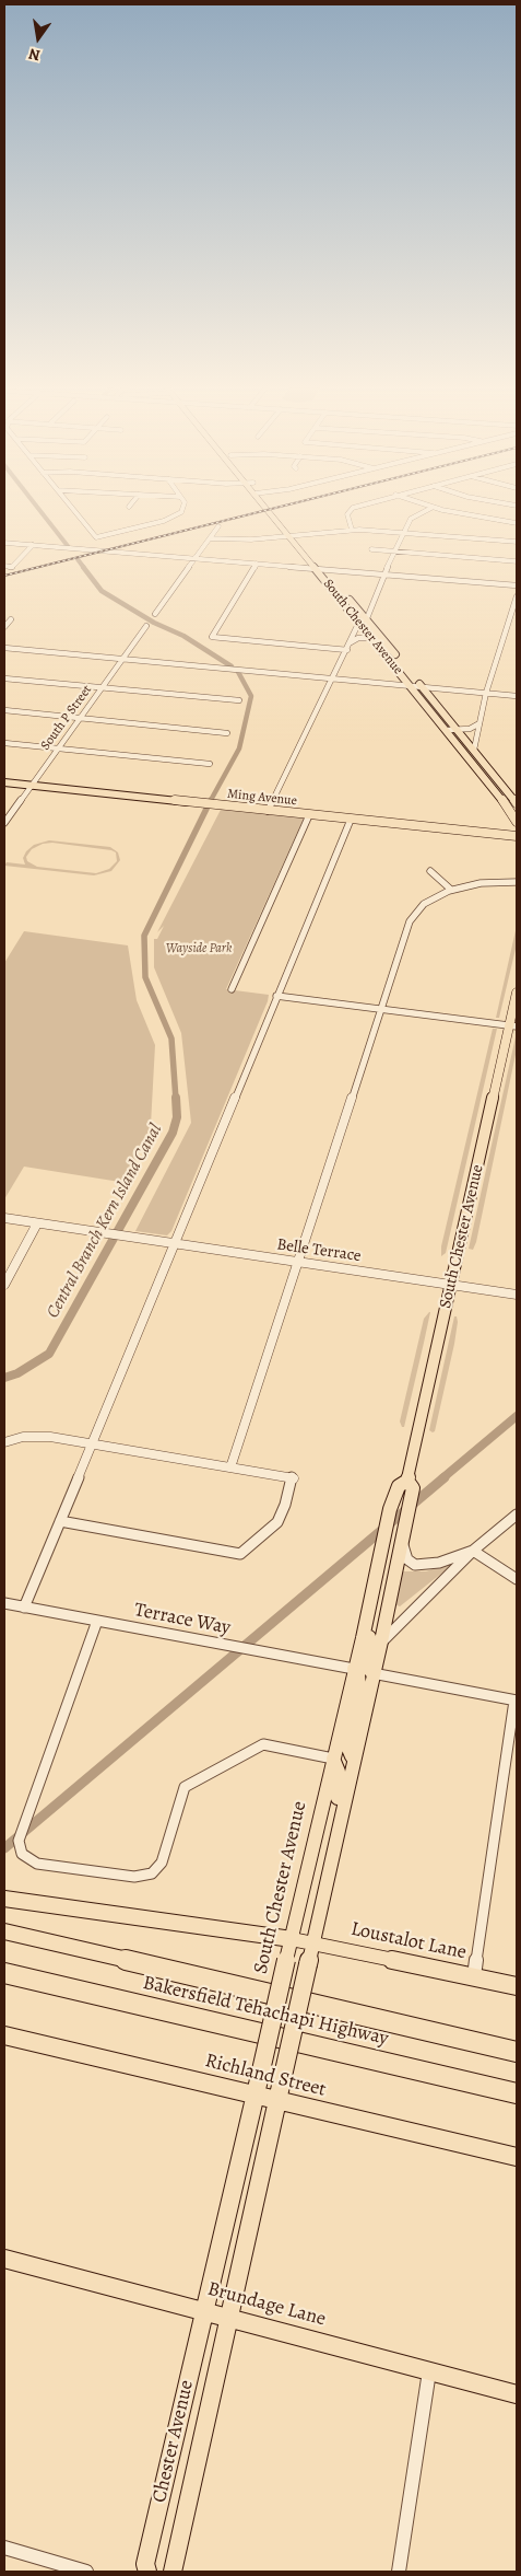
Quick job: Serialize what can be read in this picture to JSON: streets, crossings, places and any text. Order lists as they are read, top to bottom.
{
  "streets": {
    "highway": ["Bakersfield Tehachapi Highway"],
    "main road": [
      "South Chester Avenue",
      "Ming Avenue",
      "Loustalot Lane",
      "Richland Street",
      "Brundage Lane",
      "Chester Avenue"
    ],
    "street": ["South P Street", "Belle Terrace", "Terrace Way"]
  },
  "crossings": [
    ["South Chester Avenue", "Belle Terrace"],
    ["South Chester Avenue", "Terrace Way"],
    ["South Chester Avenue", "Loustalot Lane"],
    ["South Chester Avenue", "Richland Street"],
    ["South Chester Avenue", "Brundage Lane"],
    ["South Chester Avenue", "Chester Avenue"],
    ["South P Street", "Ming Avenue"],
    ["Brundage Lane", "Chester Avenue"]
  ],
  "water": ["Central Branch Kern Island Canal"],
  "parks": ["Wayside Park"],
  "north": "bottom"
}
